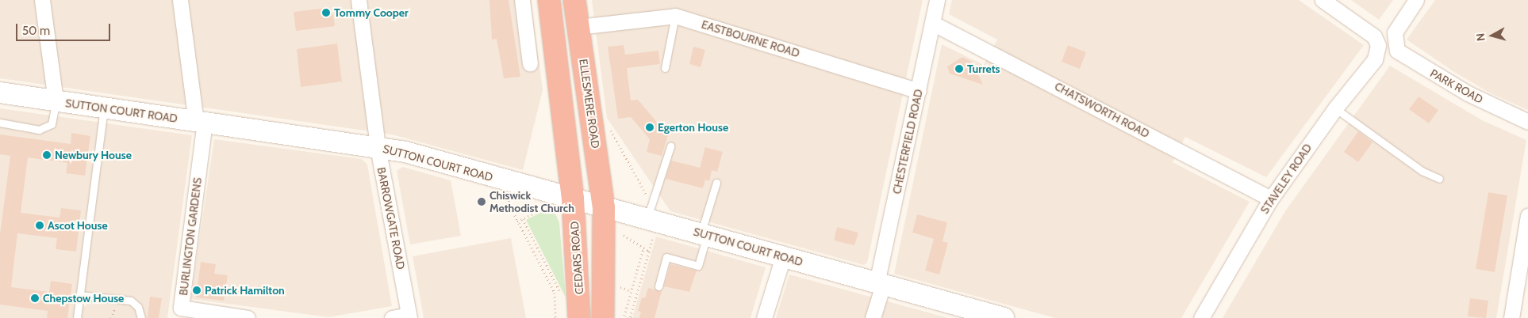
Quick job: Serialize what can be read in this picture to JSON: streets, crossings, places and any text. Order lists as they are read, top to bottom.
{
  "streets": {
    "highway": ["ELLESMERE ROAD", "CEDARS ROAD"],
    "street": [
      "EASTBOURNE ROAD",
      "PARK ROAD",
      "CHATSWORTH ROAD",
      "SUTTON COURT ROAD",
      "CHESTERFIELD ROAD",
      "STAVELEY ROAD",
      "BARROWGATE ROAD",
      "BURLINGTON GARDENS"
    ]
  },
  "crossings": [
    ["EASTBOURNE ROAD", "ELLESMERE ROAD"],
    ["EASTBOURNE ROAD", "CHESTERFIELD ROAD"],
    ["ELLESMERE ROAD", "SUTTON COURT ROAD"],
    ["CHATSWORTH ROAD", "CHESTERFIELD ROAD"],
    ["CHATSWORTH ROAD", "STAVELEY ROAD"],
    ["SUTTON COURT ROAD", "CHESTERFIELD ROAD"],
    ["SUTTON COURT ROAD", "BARROWGATE ROAD"],
    ["SUTTON COURT ROAD", "BURLINGTON GARDENS"],
    ["SUTTON COURT ROAD", "CEDARS ROAD"]
  ],
  "places": [
    "Tommy Cooper",
    "Turrets",
    "Egerton House",
    "Newbury House",
    "Chiswick Methodist Church",
    "Ascot House",
    "Patrick Hamilton",
    "Chepstow House"
  ],
  "scale_bar": "50 m",
  "north": "left"
}
